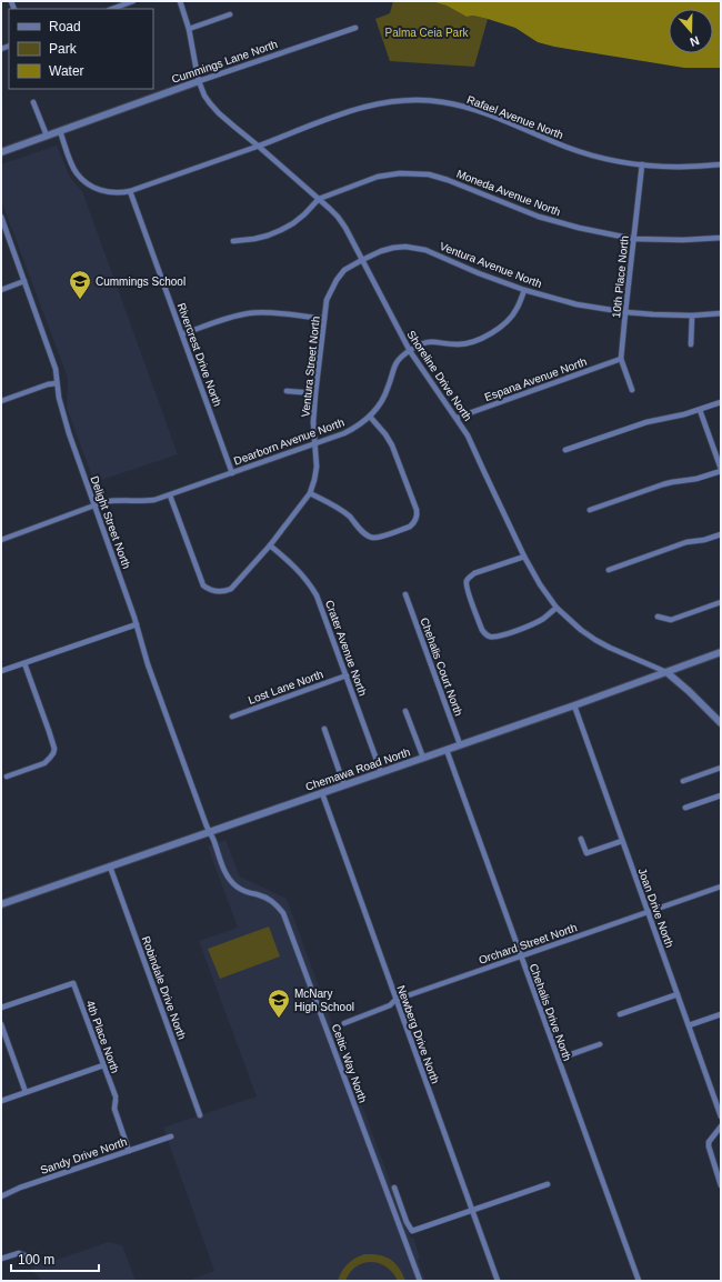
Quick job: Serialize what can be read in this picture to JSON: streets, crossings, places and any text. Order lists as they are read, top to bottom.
{
  "streets": {
    "street": [
      "Cummings Lane North",
      "Rafael Avenue North",
      "Moneda Avenue North",
      "Ventura Avenue North",
      "10th Place North",
      "Rivercrest Drive North",
      "Ventura Street North",
      "Shoreline Drive North",
      "Espana Avenue North",
      "Dearborn Avenue North",
      "Delight Street North",
      "Crater Avenue North",
      "Chehalis Court North",
      "Lost Lane North",
      "Chemawa Road North",
      "Joan Drive North",
      "Orchard Street North",
      "Robindale Drive North",
      "Chehalis Drive North",
      "Newberg Drive North",
      "4th Place North",
      "Celtic Way North",
      "Sandy Drive North"
    ]
  },
  "crossings": [
    ["Cummings Lane North", "Shoreline Drive North"],
    ["Rafael Avenue North", "10th Place North"],
    ["Rafael Avenue North", "Rivercrest Drive North"],
    ["Rafael Avenue North", "Shoreline Drive North"],
    ["Moneda Avenue North", "10th Place North"],
    ["Moneda Avenue North", "Shoreline Drive North"],
    ["Ventura Avenue North", "10th Place North"],
    ["Ventura Avenue North", "Ventura Street North"],
    ["Ventura Avenue North", "Shoreline Drive North"],
    ["Ventura Avenue North", "Dearborn Avenue North"],
    ["10th Place North", "Espana Avenue North"],
    ["Rivercrest Drive North", "Dearborn Avenue North"],
    ["Ventura Street North", "Shoreline Drive North"],
    ["Ventura Street North", "Dearborn Avenue North"],
    ["Ventura Street North", "Crater Avenue North"],
    ["Shoreline Drive North", "Espana Avenue North"],
    ["Shoreline Drive North", "Dearborn Avenue North"],
    ["Shoreline Drive North", "Chemawa Road North"],
    ["Dearborn Avenue North", "Delight Street North"],
    ["Delight Street North", "Chemawa Road North"],
    ["Delight Street North", "Celtic Way North"],
    ["Crater Avenue North", "Lost Lane North"],
    ["Crater Avenue North", "Chemawa Road North"],
    ["Chehalis Court North", "Chemawa Road North"],
    ["Chemawa Road North", "Joan Drive North"],
    ["Chemawa Road North", "Robindale Drive North"],
    ["Chemawa Road North", "Chehalis Drive North"],
    ["Chemawa Road North", "Newberg Drive North"],
    ["Chemawa Road North", "Celtic Way North"],
    ["Joan Drive North", "Orchard Street North"],
    ["Orchard Street North", "Chehalis Drive North"],
    ["Orchard Street North", "Newberg Drive North"],
    ["4th Place North", "Sandy Drive North"]
  ],
  "parks": ["Palma Ceia Park"],
  "places": {
    "school or university": ["Cummings School", "McNary High School"]
  },
  "legend": ["Road", "Park", "Water"],
  "scale_bar": "100 m",
  "north": "bottom"
}
